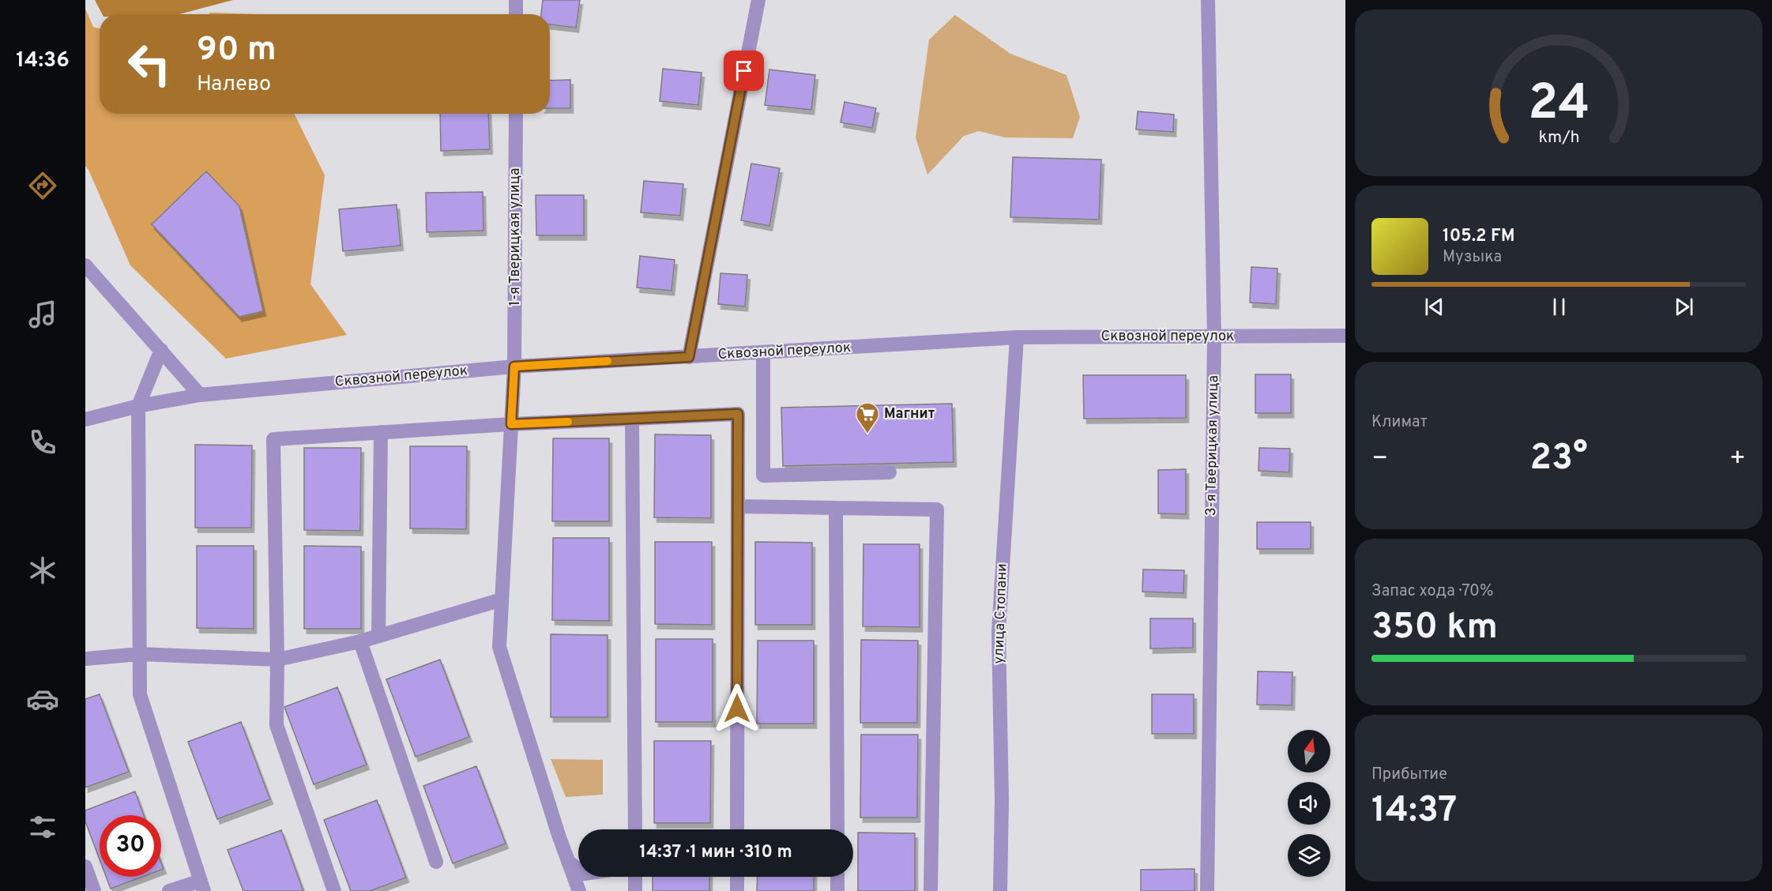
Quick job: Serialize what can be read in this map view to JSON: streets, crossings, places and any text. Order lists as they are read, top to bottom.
{
  "streets": {
    "street": [
      "1-я Тверицкая улица",
      "Сквозной переулок",
      "3-я Тверицкая улица",
      "улица Стопани"
    ]
  },
  "crossings": [
    ["1-я Тверицкая улица", "Сквозной переулок"],
    ["Сквозной переулок", "3-я Тверицкая улица"],
    ["Сквозной переулок", "улица Стопани"]
  ],
  "places": {
    "supermarket": ["Магнит"]
  },
  "north": "top",
  "page": {
    "tabs": "14:36",
    "turn": ["90 m", "Налево"],
    "song": ["105.2 FM", "Музыка"],
    "tile": [
      "Климат",
      ["Запас хода · 70%", "350 km"],
      ["Прибытие", "14:37"]
    ],
    "heat": ["−", "23°", "+"],
    "limit": "30",
    "trip": "14:37 · 1 мин · 310 m",
    "gauge": ["24", "km/h"]
  }
}
